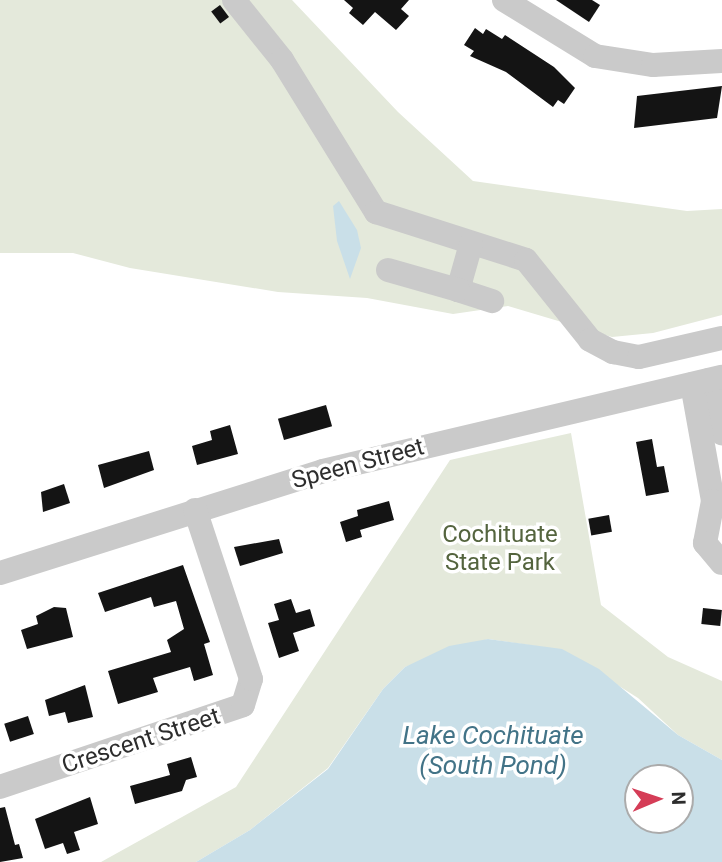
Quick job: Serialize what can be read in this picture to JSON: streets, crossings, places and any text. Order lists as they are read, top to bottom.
{
  "streets": {
    "street": ["Speen Street", "Crescent Street"]
  },
  "crossings": [
    ["Speen Street", "Crescent Street"]
  ],
  "water": ["Lake Cochituate (South Pond)"],
  "parks": ["Cochituate State Park"],
  "north": "right"
}
